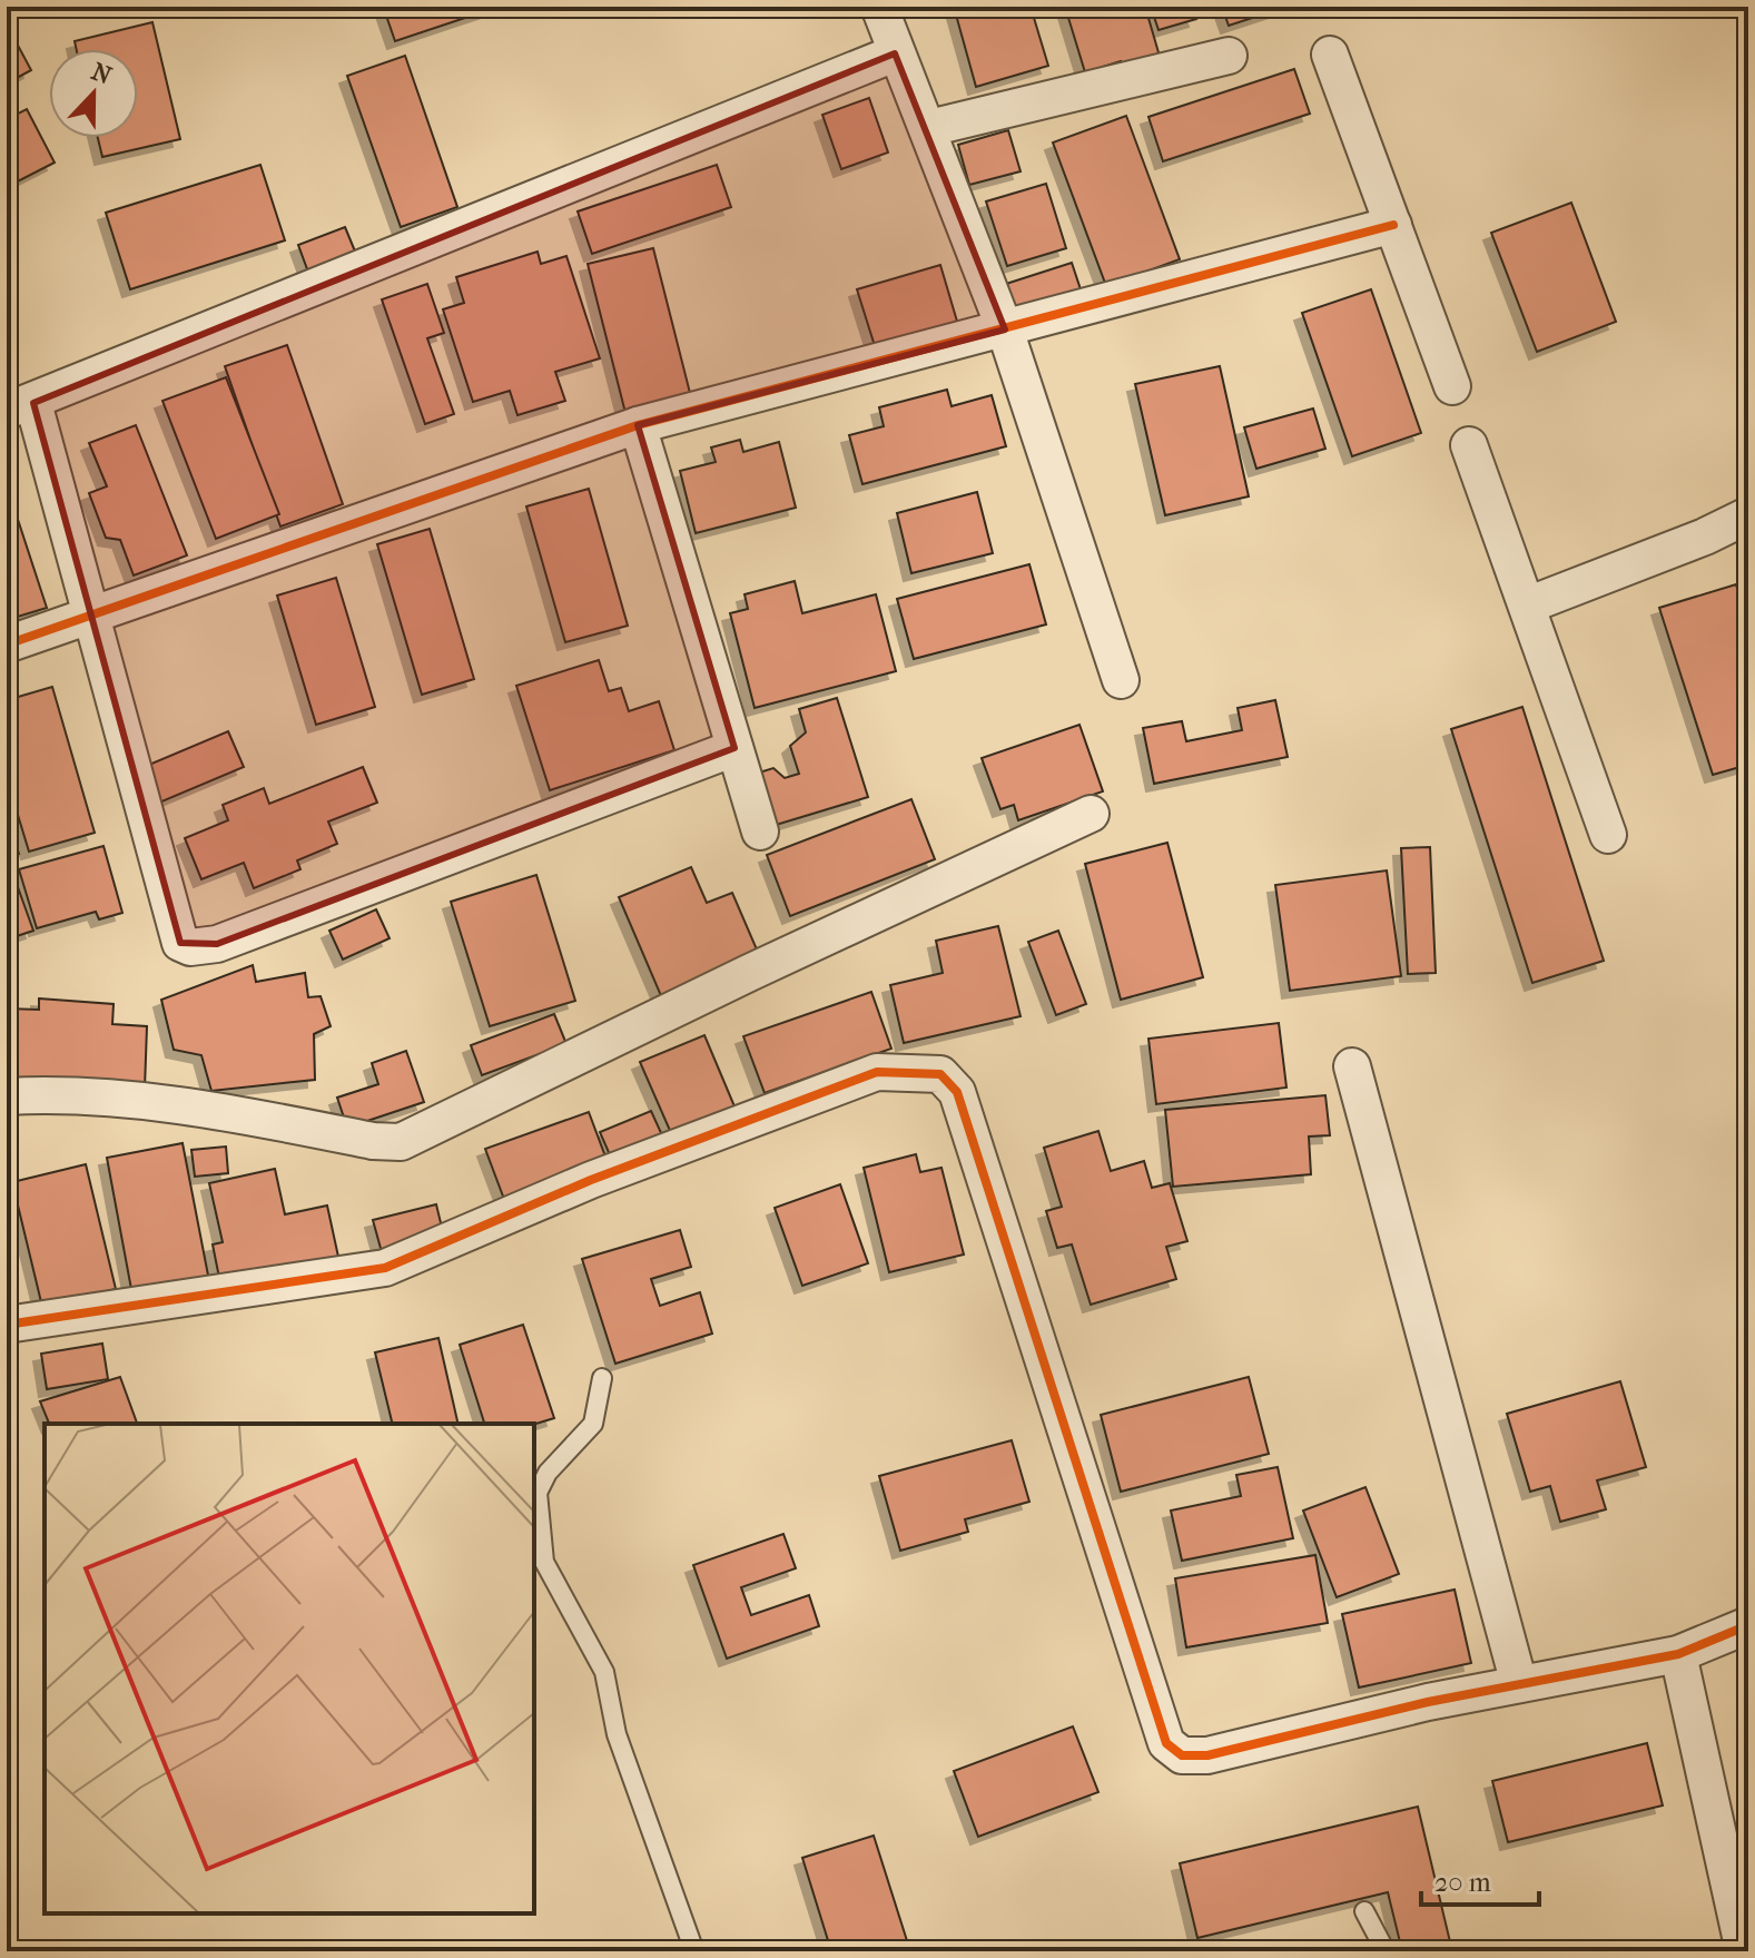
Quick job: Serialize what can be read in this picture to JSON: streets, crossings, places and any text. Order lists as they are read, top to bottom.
{
  "scale_bar": "20 m",
  "north": "top"
}
